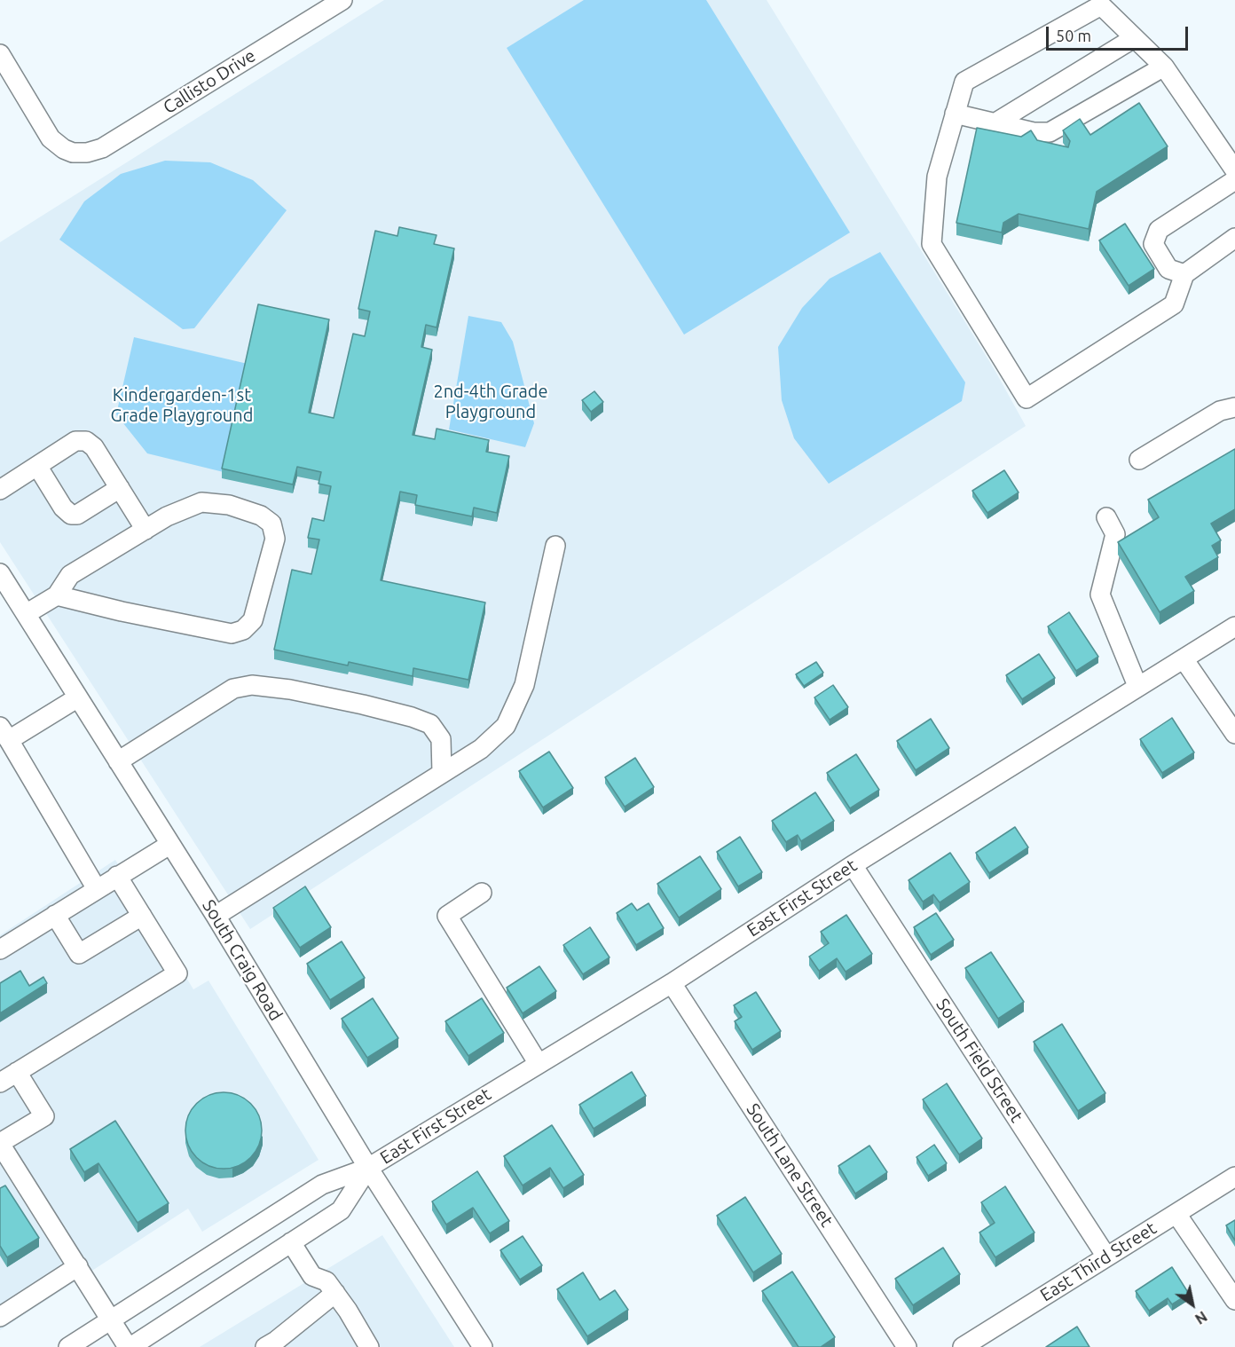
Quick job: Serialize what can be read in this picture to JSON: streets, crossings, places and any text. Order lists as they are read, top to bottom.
{
  "streets": {
    "street": [
      "Callisto Drive",
      "East First Street",
      "South Craig Road",
      "South Field Street",
      "South Lane Street",
      "East Third Street"
    ]
  },
  "crossings": [
    ["East First Street", "South Craig Road"],
    ["East First Street", "South Field Street"],
    ["East First Street", "South Lane Street"],
    ["South Field Street", "East Third Street"]
  ],
  "parks": ["2nd-4th Grade Playground", "Kindergarden-1st Grade Playground"],
  "scale_bar": "50 m",
  "north": "bottom right"
}
